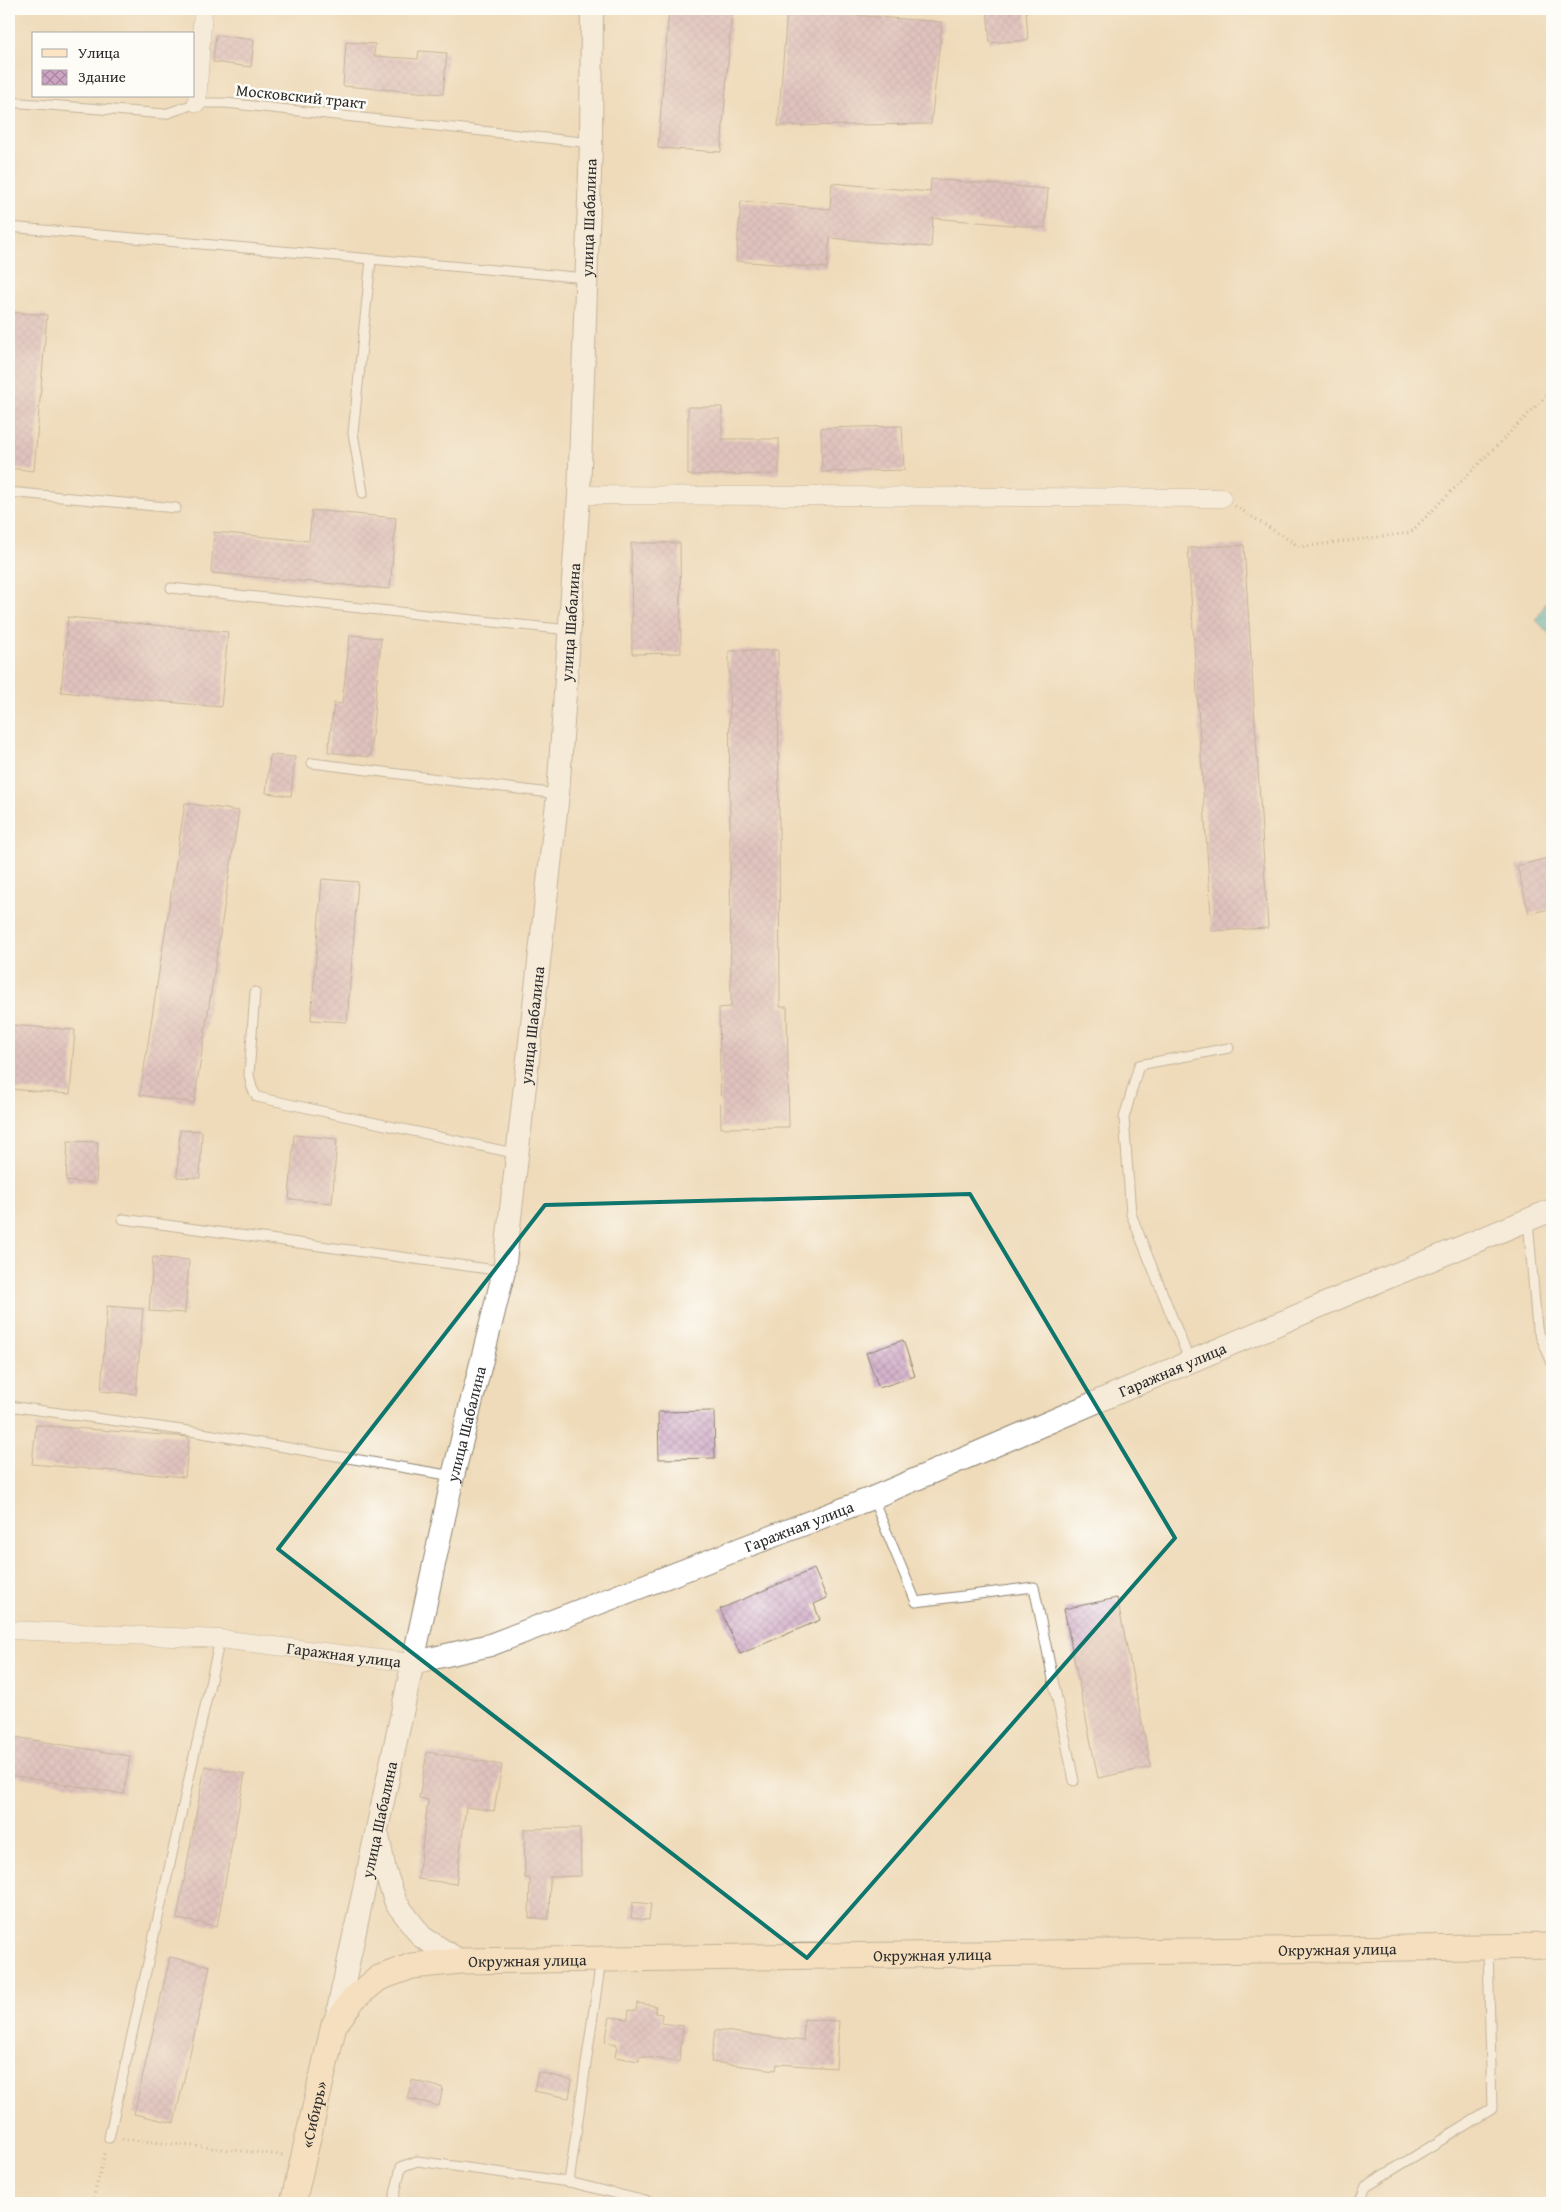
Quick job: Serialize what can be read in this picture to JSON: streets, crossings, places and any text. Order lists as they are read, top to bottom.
{
  "streets": {
    "main road": ["Окружная улица", "«Сибирь»"],
    "street": ["улица Шабалина", "Гаражная улица"],
    "lane": ["Московский тракт"]
  },
  "crossings": [
    ["Московский тракт", "улица Шабалина"],
    ["улица Шабалина", "Гаражная улица"],
    ["улица Шабалина", "Окружная улица"],
    ["улица Шабалина", "«Сибирь»"],
    ["Окружная улица", "«Сибирь»"]
  ],
  "legend": ["Улица", "Здание"]
}
